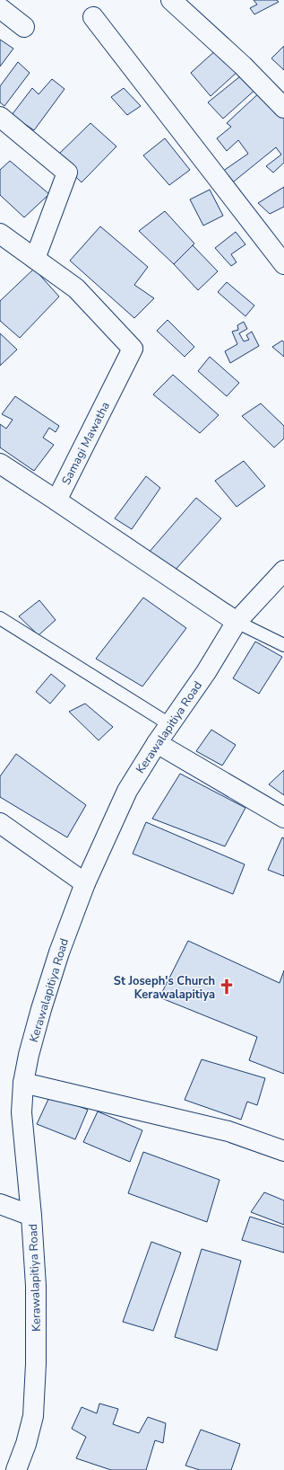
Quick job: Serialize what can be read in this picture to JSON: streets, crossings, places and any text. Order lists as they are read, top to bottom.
{
  "streets": {
    "street": ["Samagi Mawatha", "Kerawalapitiya Road"]
  },
  "places": {
    "church": ["St Joseph's Church Kerawalapitiya"]
  }
}
